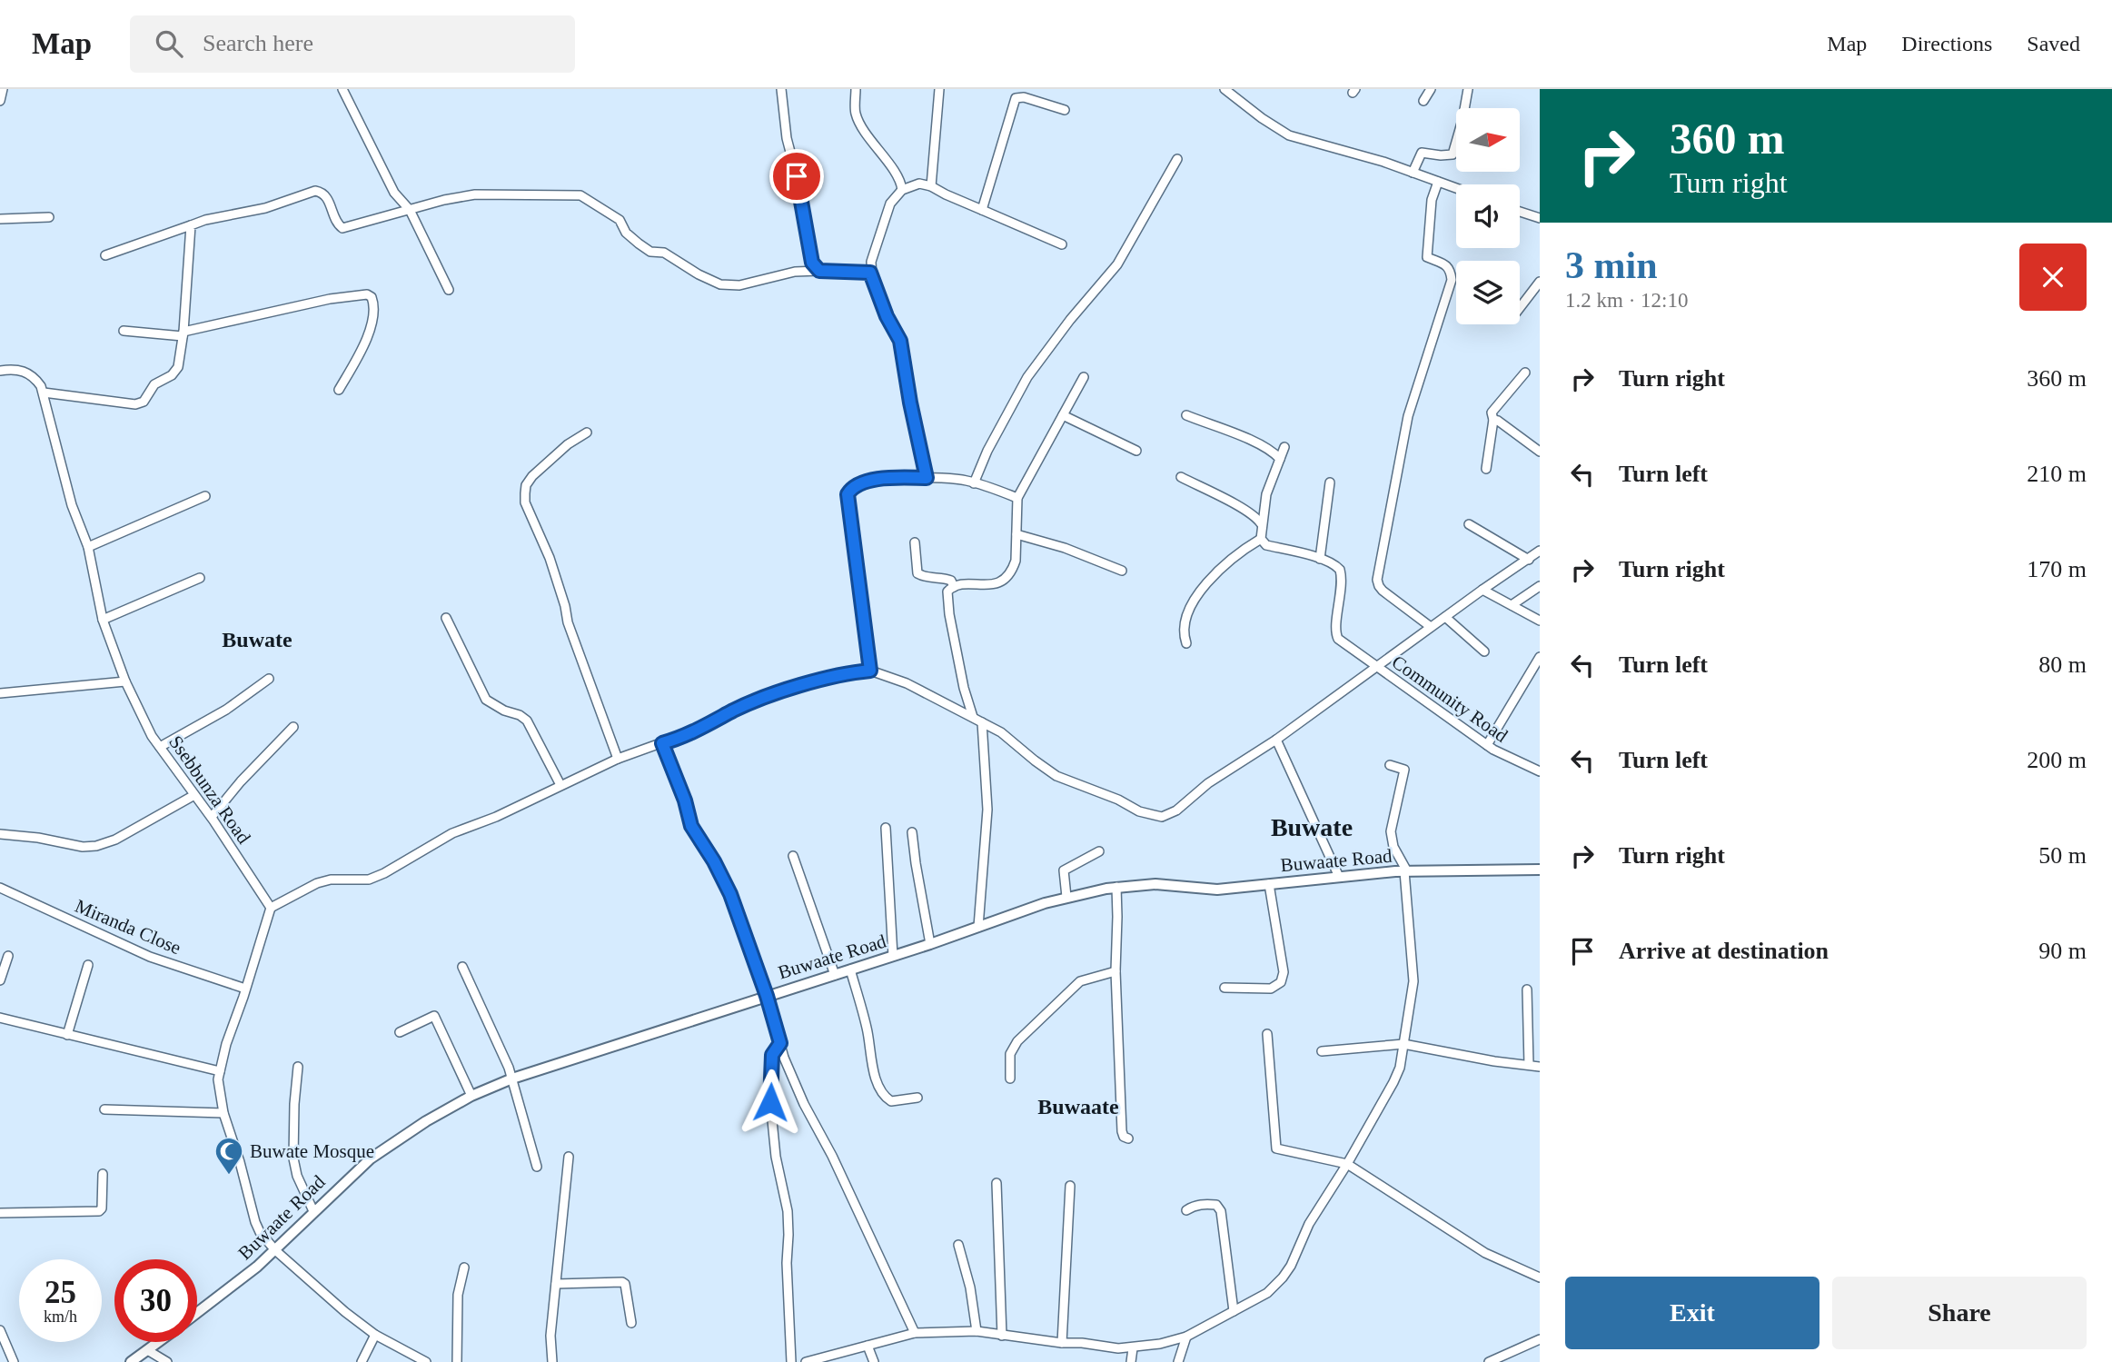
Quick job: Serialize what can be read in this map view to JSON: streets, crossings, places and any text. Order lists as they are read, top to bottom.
{
  "streets": {
    "street": [
      "Community Road",
      "Ssebbunza Road",
      "Buwaate Road",
      "Miranda Close"
    ]
  },
  "districts": ["Buwate", "Buwate", "Buwaate"],
  "places": {
    "mosque": ["Buwate Mosque"]
  },
  "north": "right",
  "page": {
    "header": "Map",
    "search": "Search here",
    "nav": ["Map", "Directions", "Saved"],
    "turn": ["360 m", "Turn right"],
    "heading": ["3 min", "1.2 km · 12:10"],
    "list": [
      {
        "name": "Turn right",
        "value": "360 m"
      },
      {
        "name": "Turn left",
        "value": "210 m"
      },
      {
        "name": "Turn right",
        "value": "170 m"
      },
      {
        "name": "Turn left",
        "value": "80 m"
      },
      {
        "name": "Turn left",
        "value": "200 m"
      },
      {
        "name": "Turn right",
        "value": "50 m"
      },
      {
        "name": "Arrive at destination",
        "value": "90 m"
      }
    ],
    "speed": "25 km/h",
    "limit": "30",
    "buttons": ["Exit", "Share"]
  }
}
